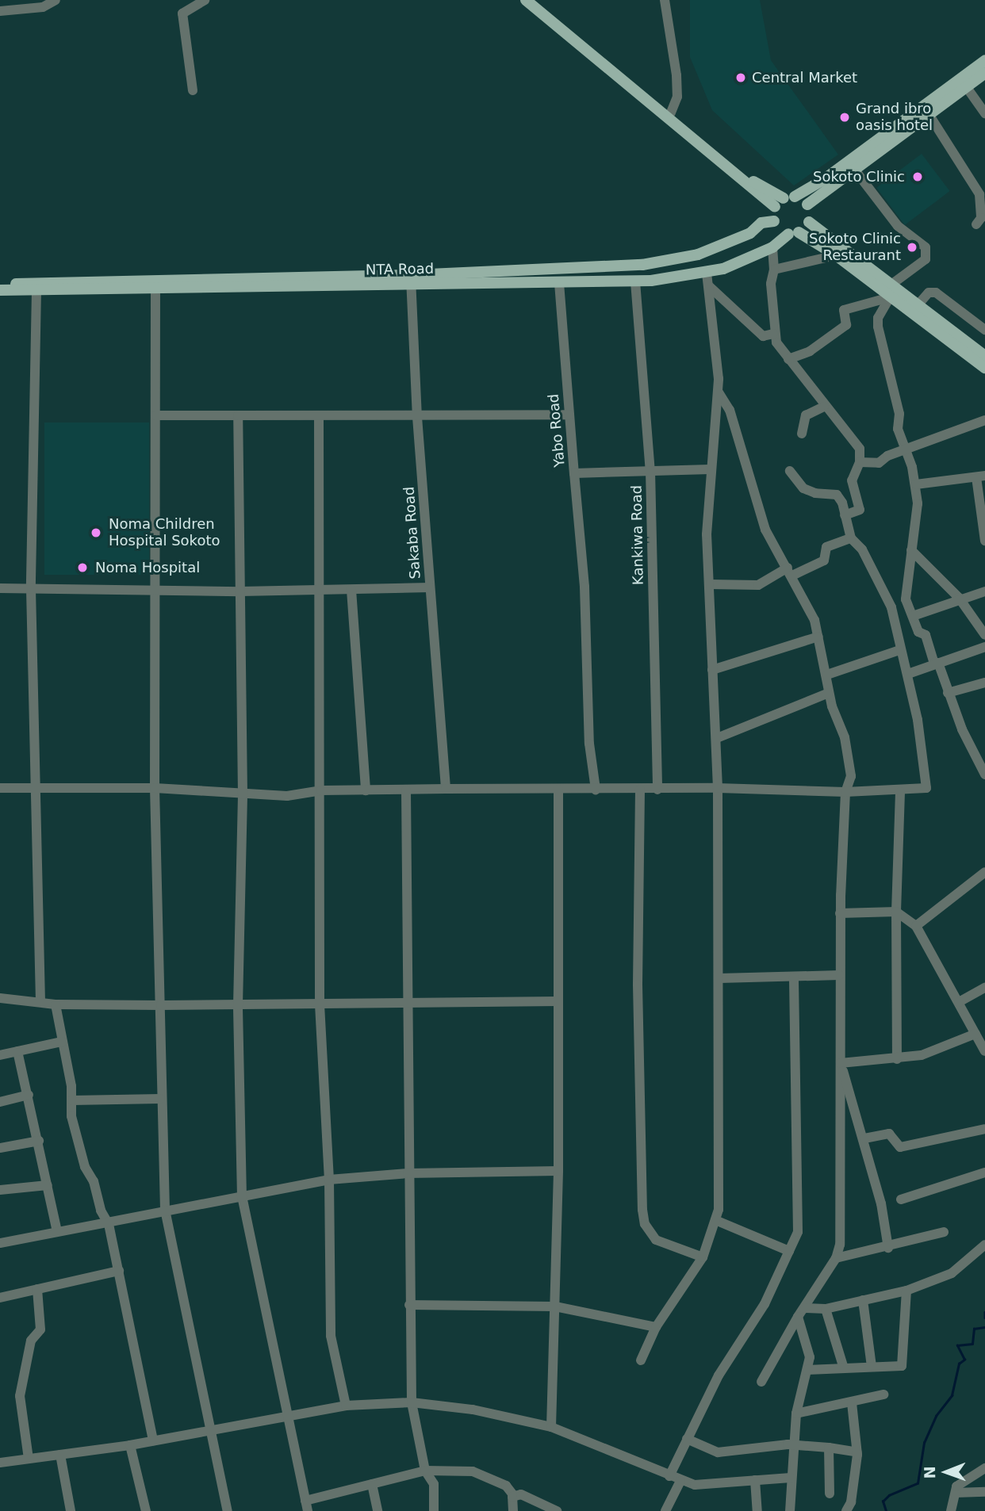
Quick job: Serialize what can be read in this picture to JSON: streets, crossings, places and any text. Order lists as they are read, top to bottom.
{
  "streets": {
    "main road": ["NTA Road"],
    "street": ["Yabo Road", "Sakaba Road", "Kankiwa Road"]
  },
  "crossings": [
    ["NTA Road", "Yabo Road"],
    ["NTA Road", "Sakaba Road"],
    ["NTA Road", "Kankiwa Road"],
    ["Yabo Road", "Kankiwa Road"]
  ],
  "places": [
    "Central Market",
    "Grand ibro oasis hotel",
    "Sokoto Clinic",
    "Sokoto Clinic Restaurant",
    "Noma Children Hospital Sokoto",
    "Noma Hospital"
  ],
  "north": "left"
}
